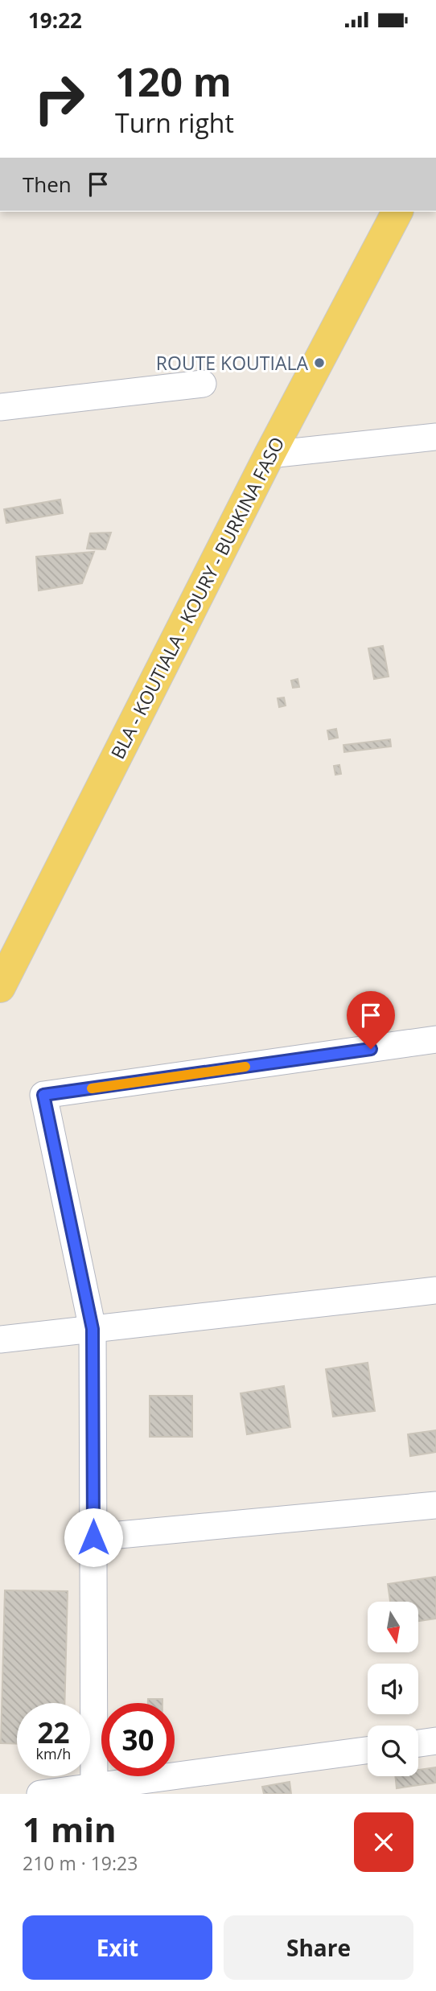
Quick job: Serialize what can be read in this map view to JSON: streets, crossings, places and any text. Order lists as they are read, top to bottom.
{
  "streets": {
    "main road": ["BLA - KOUTIALA - KOURY - BURKINA FASO"]
  },
  "places": ["ROUTE KOUTIALA"],
  "north": "bottom",
  "page": {
    "status": "19:22",
    "turn": ["120 m", "Turn right"],
    "then": "Then",
    "speed": "22 km/h",
    "limit": "30",
    "heading": ["1 min", "210 m · 19:23"],
    "buttons": ["Exit", "Share"]
  }
}
